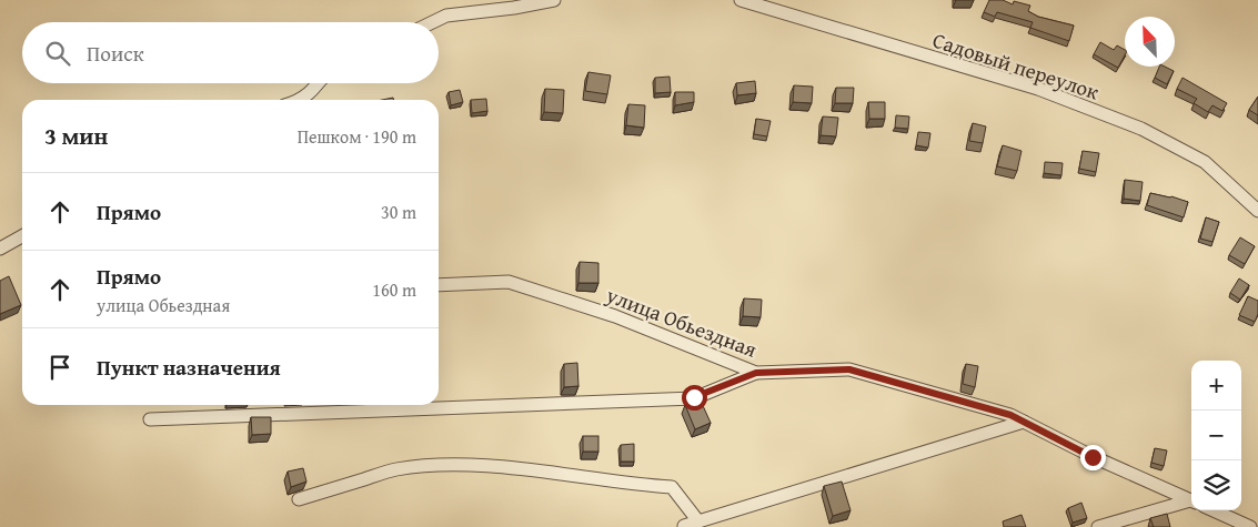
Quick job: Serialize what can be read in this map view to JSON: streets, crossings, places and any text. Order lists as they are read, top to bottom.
{
  "streets": {
    "street": ["Садовый переулок", "улица Обьездная"]
  },
  "north": "top left",
  "page": {
    "search": "Поиск",
    "heading": ["3 мин", "Пешком · 190 m"],
    "list": [
      ["Прямо", "30 m"],
      ["Прямо", "улица Обьездная", "160 m"],
      "Пункт назначения"
    ],
    "map_buttons": ["+", "−"]
  }
}
